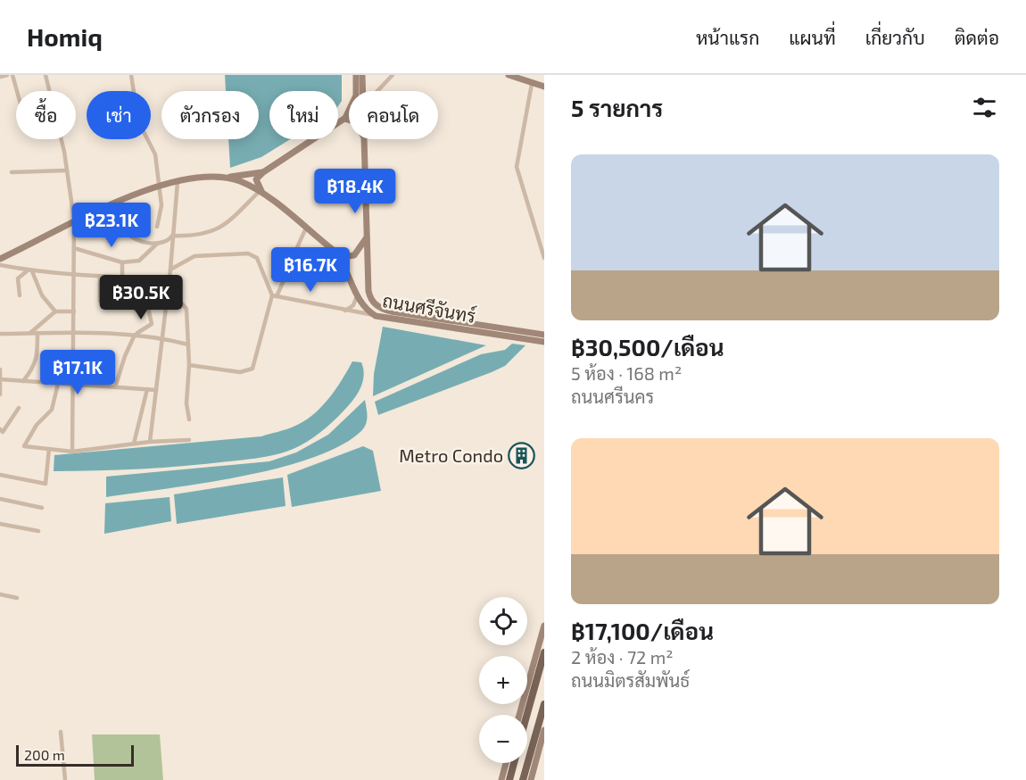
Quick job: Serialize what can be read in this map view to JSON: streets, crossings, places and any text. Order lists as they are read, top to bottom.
{
  "streets": {
    "main road": ["ถนนศรีจันทร์"]
  },
  "places": {
    "building": ["Metro Condo"]
  },
  "scale_bar": "200 m",
  "page": {
    "header": "Homiq",
    "nav": [
      "หน้าแรก",
      "แผนที่",
      "เกี่ยวกับ",
      "ติดต่อ"
    ],
    "heading": "5 รายการ",
    "chip": [
      "ซื้อ",
      "เช่า",
      "ตัวกรอง",
      "ใหม่",
      "คอนโด"
    ],
    "list": [
      {
        "name": "฿30,500/เดือน",
        "note": "5 ห้อง · 168 m² · ถนนศรีนคร"
      },
      {
        "name": "฿17,100/เดือน",
        "note": "2 ห้อง · 72 m² · ถนนมิตรสัมพันธ์"
      }
    ],
    "price": [
      "฿18.4K",
      "฿23.1K",
      "฿16.7K",
      "฿30.5K",
      "฿17.1K"
    ],
    "map_buttons": ["+", "−"],
    "scale": "200 m"
  }
}
